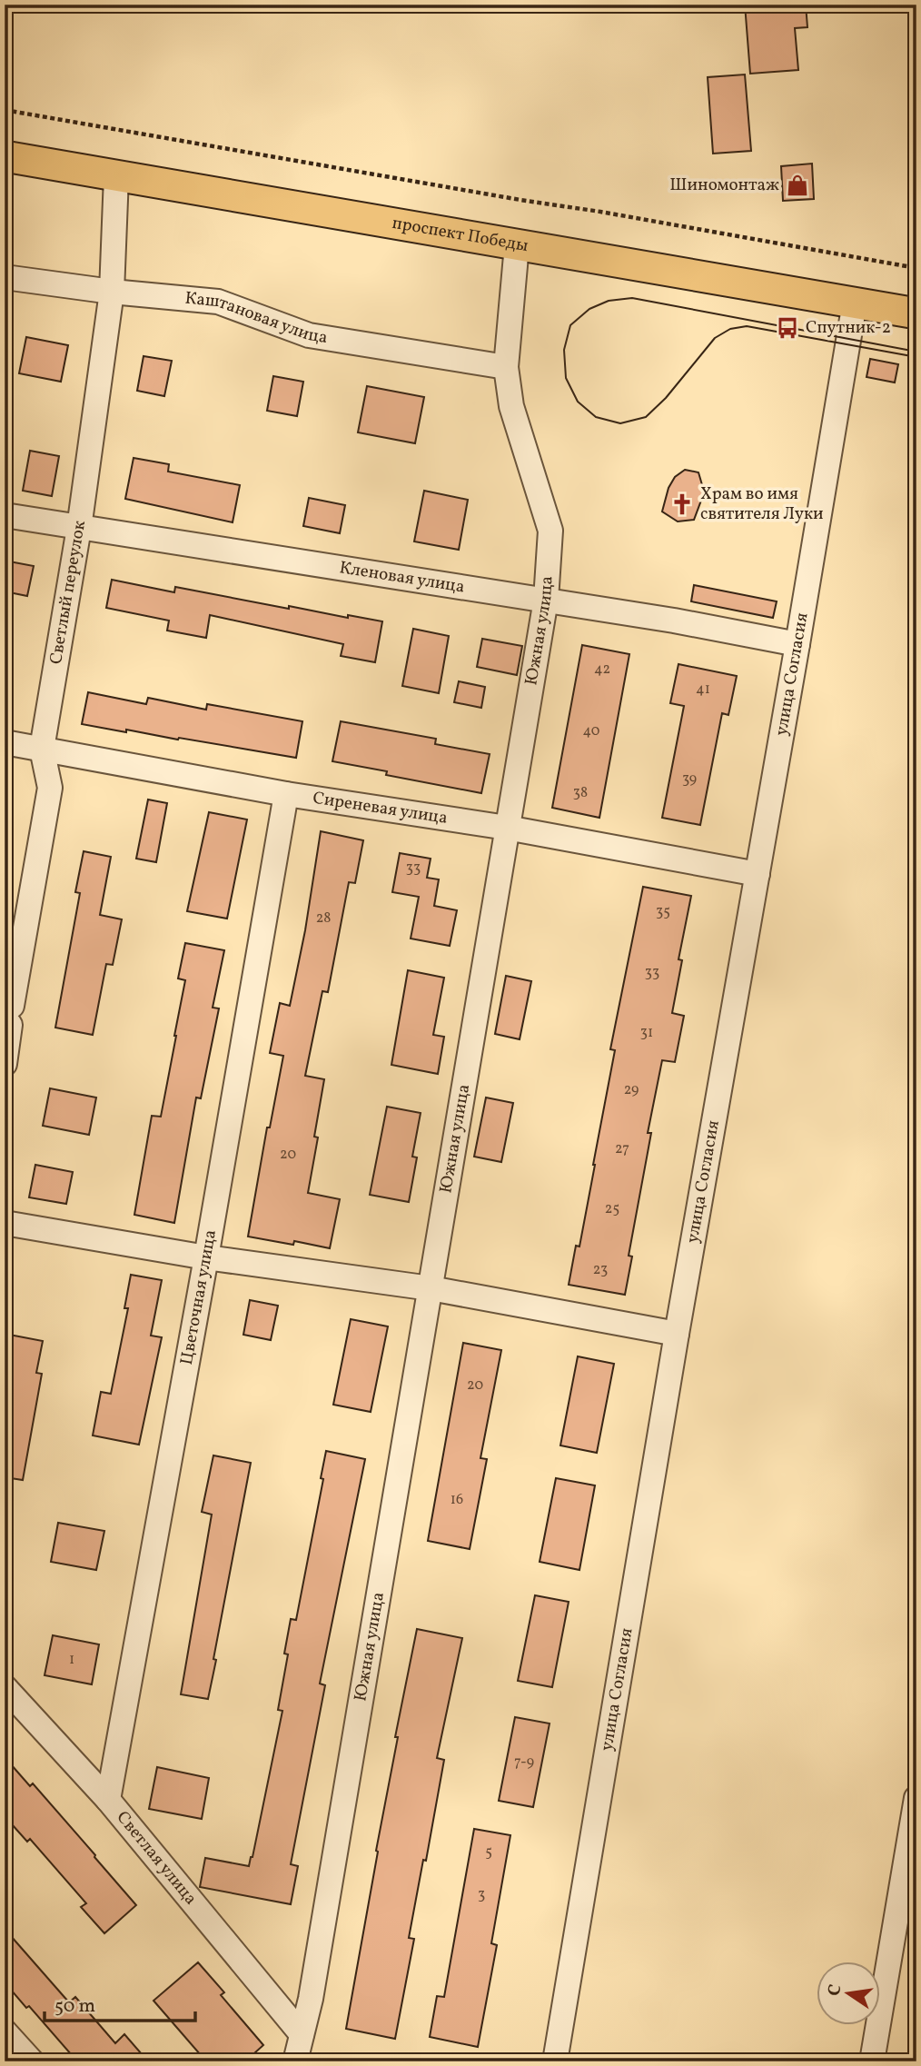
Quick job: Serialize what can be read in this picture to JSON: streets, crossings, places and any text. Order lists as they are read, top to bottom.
{
  "streets": {
    "main road": ["проспект Победы"],
    "street": [
      "Каштановая улица",
      "Кленовая улица",
      "Светлый переулок",
      "Южная улица",
      "улица Согласия",
      "Сиреневая улица",
      "Цветочная улица",
      "Светлая улица"
    ]
  },
  "crossings": [
    ["проспект Победы", "Светлый переулок"],
    ["проспект Победы", "Южная улица"],
    ["проспект Победы", "улица Согласия"],
    ["Каштановая улица", "Светлый переулок"],
    ["Каштановая улица", "Южная улица"],
    ["Кленовая улица", "Светлый переулок"],
    ["Кленовая улица", "Южная улица"],
    ["Кленовая улица", "улица Согласия"],
    ["Светлый переулок", "Сиреневая улица"],
    ["Южная улица", "Сиреневая улица"],
    ["Южная улица", "Светлая улица"],
    ["улица Согласия", "Сиреневая улица"],
    ["Сиреневая улица", "Цветочная улица"],
    ["Цветочная улица", "Светлая улица"]
  ],
  "places": {
    "shop": ["Шиномонтаж"],
    "bus stop": ["Спутник-2"],
    "church": ["Храм во имя святителя Луки"]
  },
  "house_numbers": [
    "42",
    "41",
    "40",
    "39",
    "38",
    "33",
    "35",
    "28",
    "33",
    "31",
    "29",
    "27",
    "20",
    "25",
    "23",
    "20",
    "16",
    "1",
    "7-9",
    "5",
    "3"
  ],
  "scale_bar": "50 m",
  "north": "left"
}
